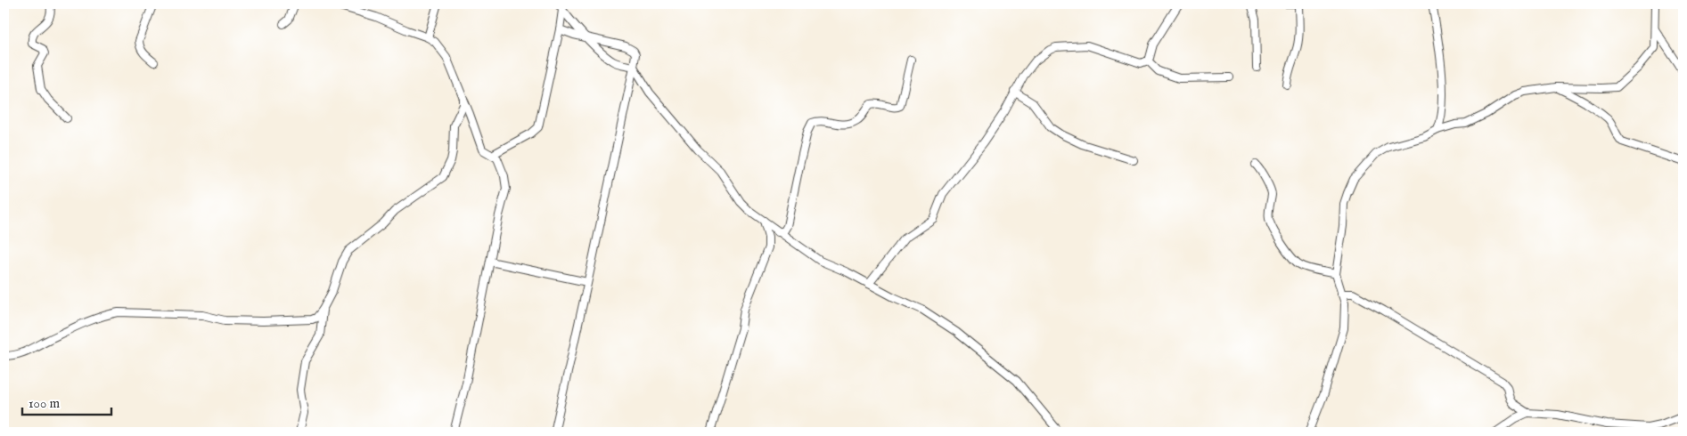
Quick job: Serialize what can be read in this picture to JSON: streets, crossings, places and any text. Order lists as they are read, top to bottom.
{
  "scale_bar": "100 m"
}
